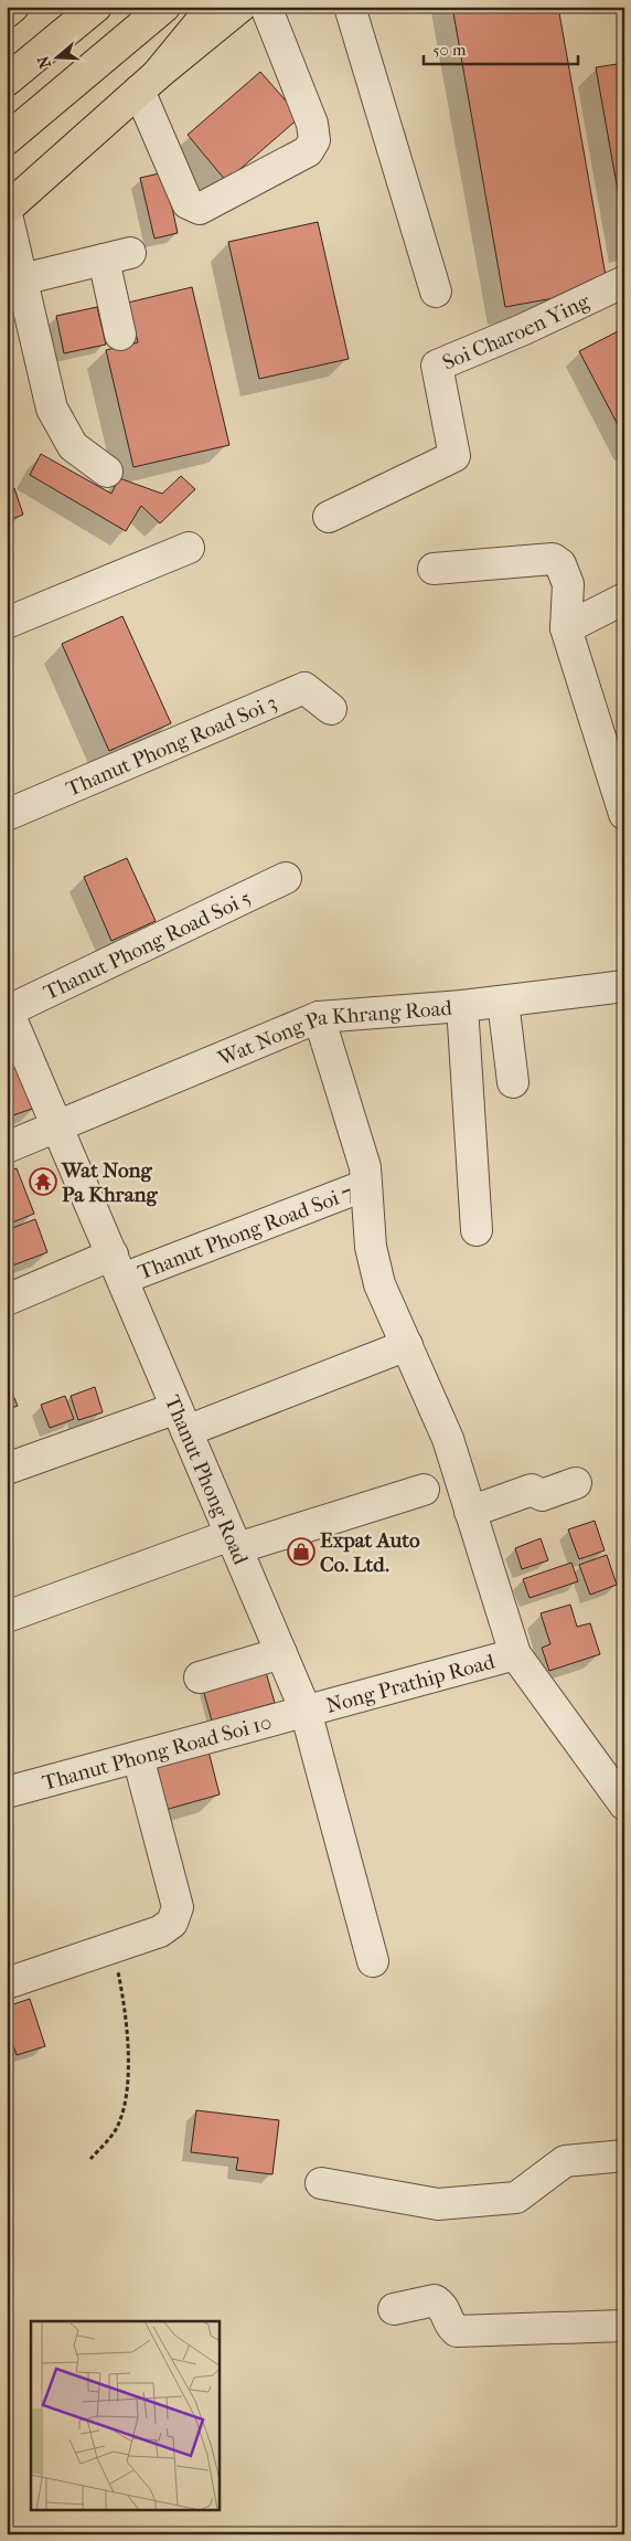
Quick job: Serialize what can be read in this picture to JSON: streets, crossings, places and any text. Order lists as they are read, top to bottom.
{
  "streets": {
    "street": [
      "Soi Charoen Ying",
      "Thanut Phong Road Soi 3",
      "Thanut Phong Road Soi 5",
      "Wat Nong Pa Khrang Road",
      "Thanut Phong Road Soi 7",
      "Thanut Phong Road",
      "Nong Prathip Road",
      "Thanut Phong Road Soi 10"
    ]
  },
  "crossings": [
    ["Thanut Phong Road Soi 5", "Thanut Phong Road"],
    ["Wat Nong Pa Khrang Road", "Thanut Phong Road"],
    ["Thanut Phong Road Soi 7", "Thanut Phong Road"],
    ["Thanut Phong Road", "Nong Prathip Road"],
    ["Thanut Phong Road", "Thanut Phong Road Soi 10"],
    ["Nong Prathip Road", "Thanut Phong Road Soi 10"]
  ],
  "places": {
    "temple": ["Wat Nong Pa Khrang"],
    "shop": ["Expat Auto Co. Ltd."]
  },
  "scale_bar": "50 m",
  "north": "left"
}
